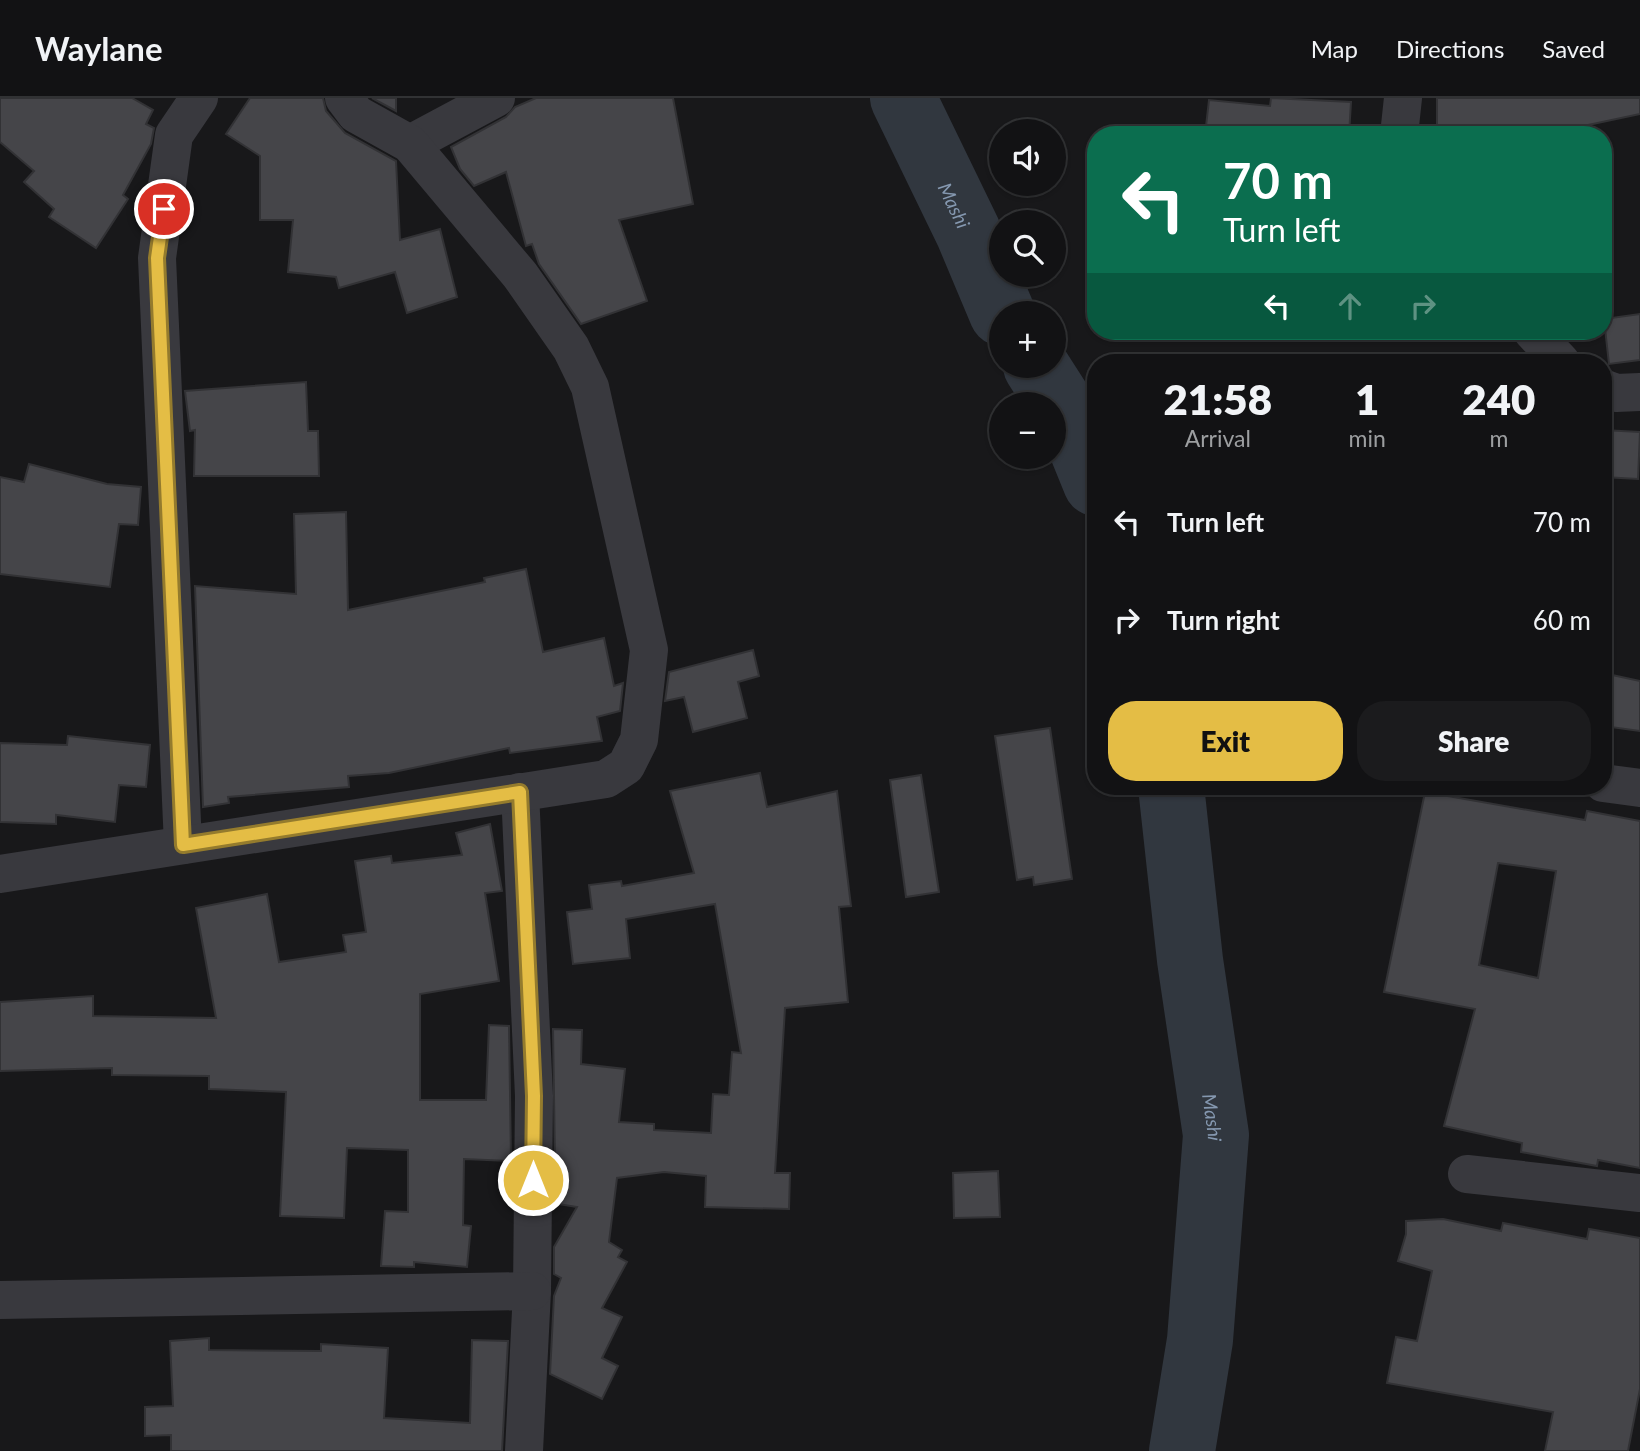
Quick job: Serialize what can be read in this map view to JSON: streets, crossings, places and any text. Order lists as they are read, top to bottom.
{
  "water": ["Mashi"],
  "page": {
    "header": "Waylane",
    "nav": ["Map", "Directions", "Saved"],
    "map_buttons": ["+", "−"],
    "turn": ["70 m", "Turn left"],
    "eta": [
      "21:58",
      "Arrival",
      "1",
      "min",
      "240",
      "m"
    ],
    "list": [
      {
        "name": "Turn left",
        "value": "70 m"
      },
      {
        "name": "Turn right",
        "value": "60 m"
      }
    ],
    "buttons": ["Exit", "Share"]
  }
}
